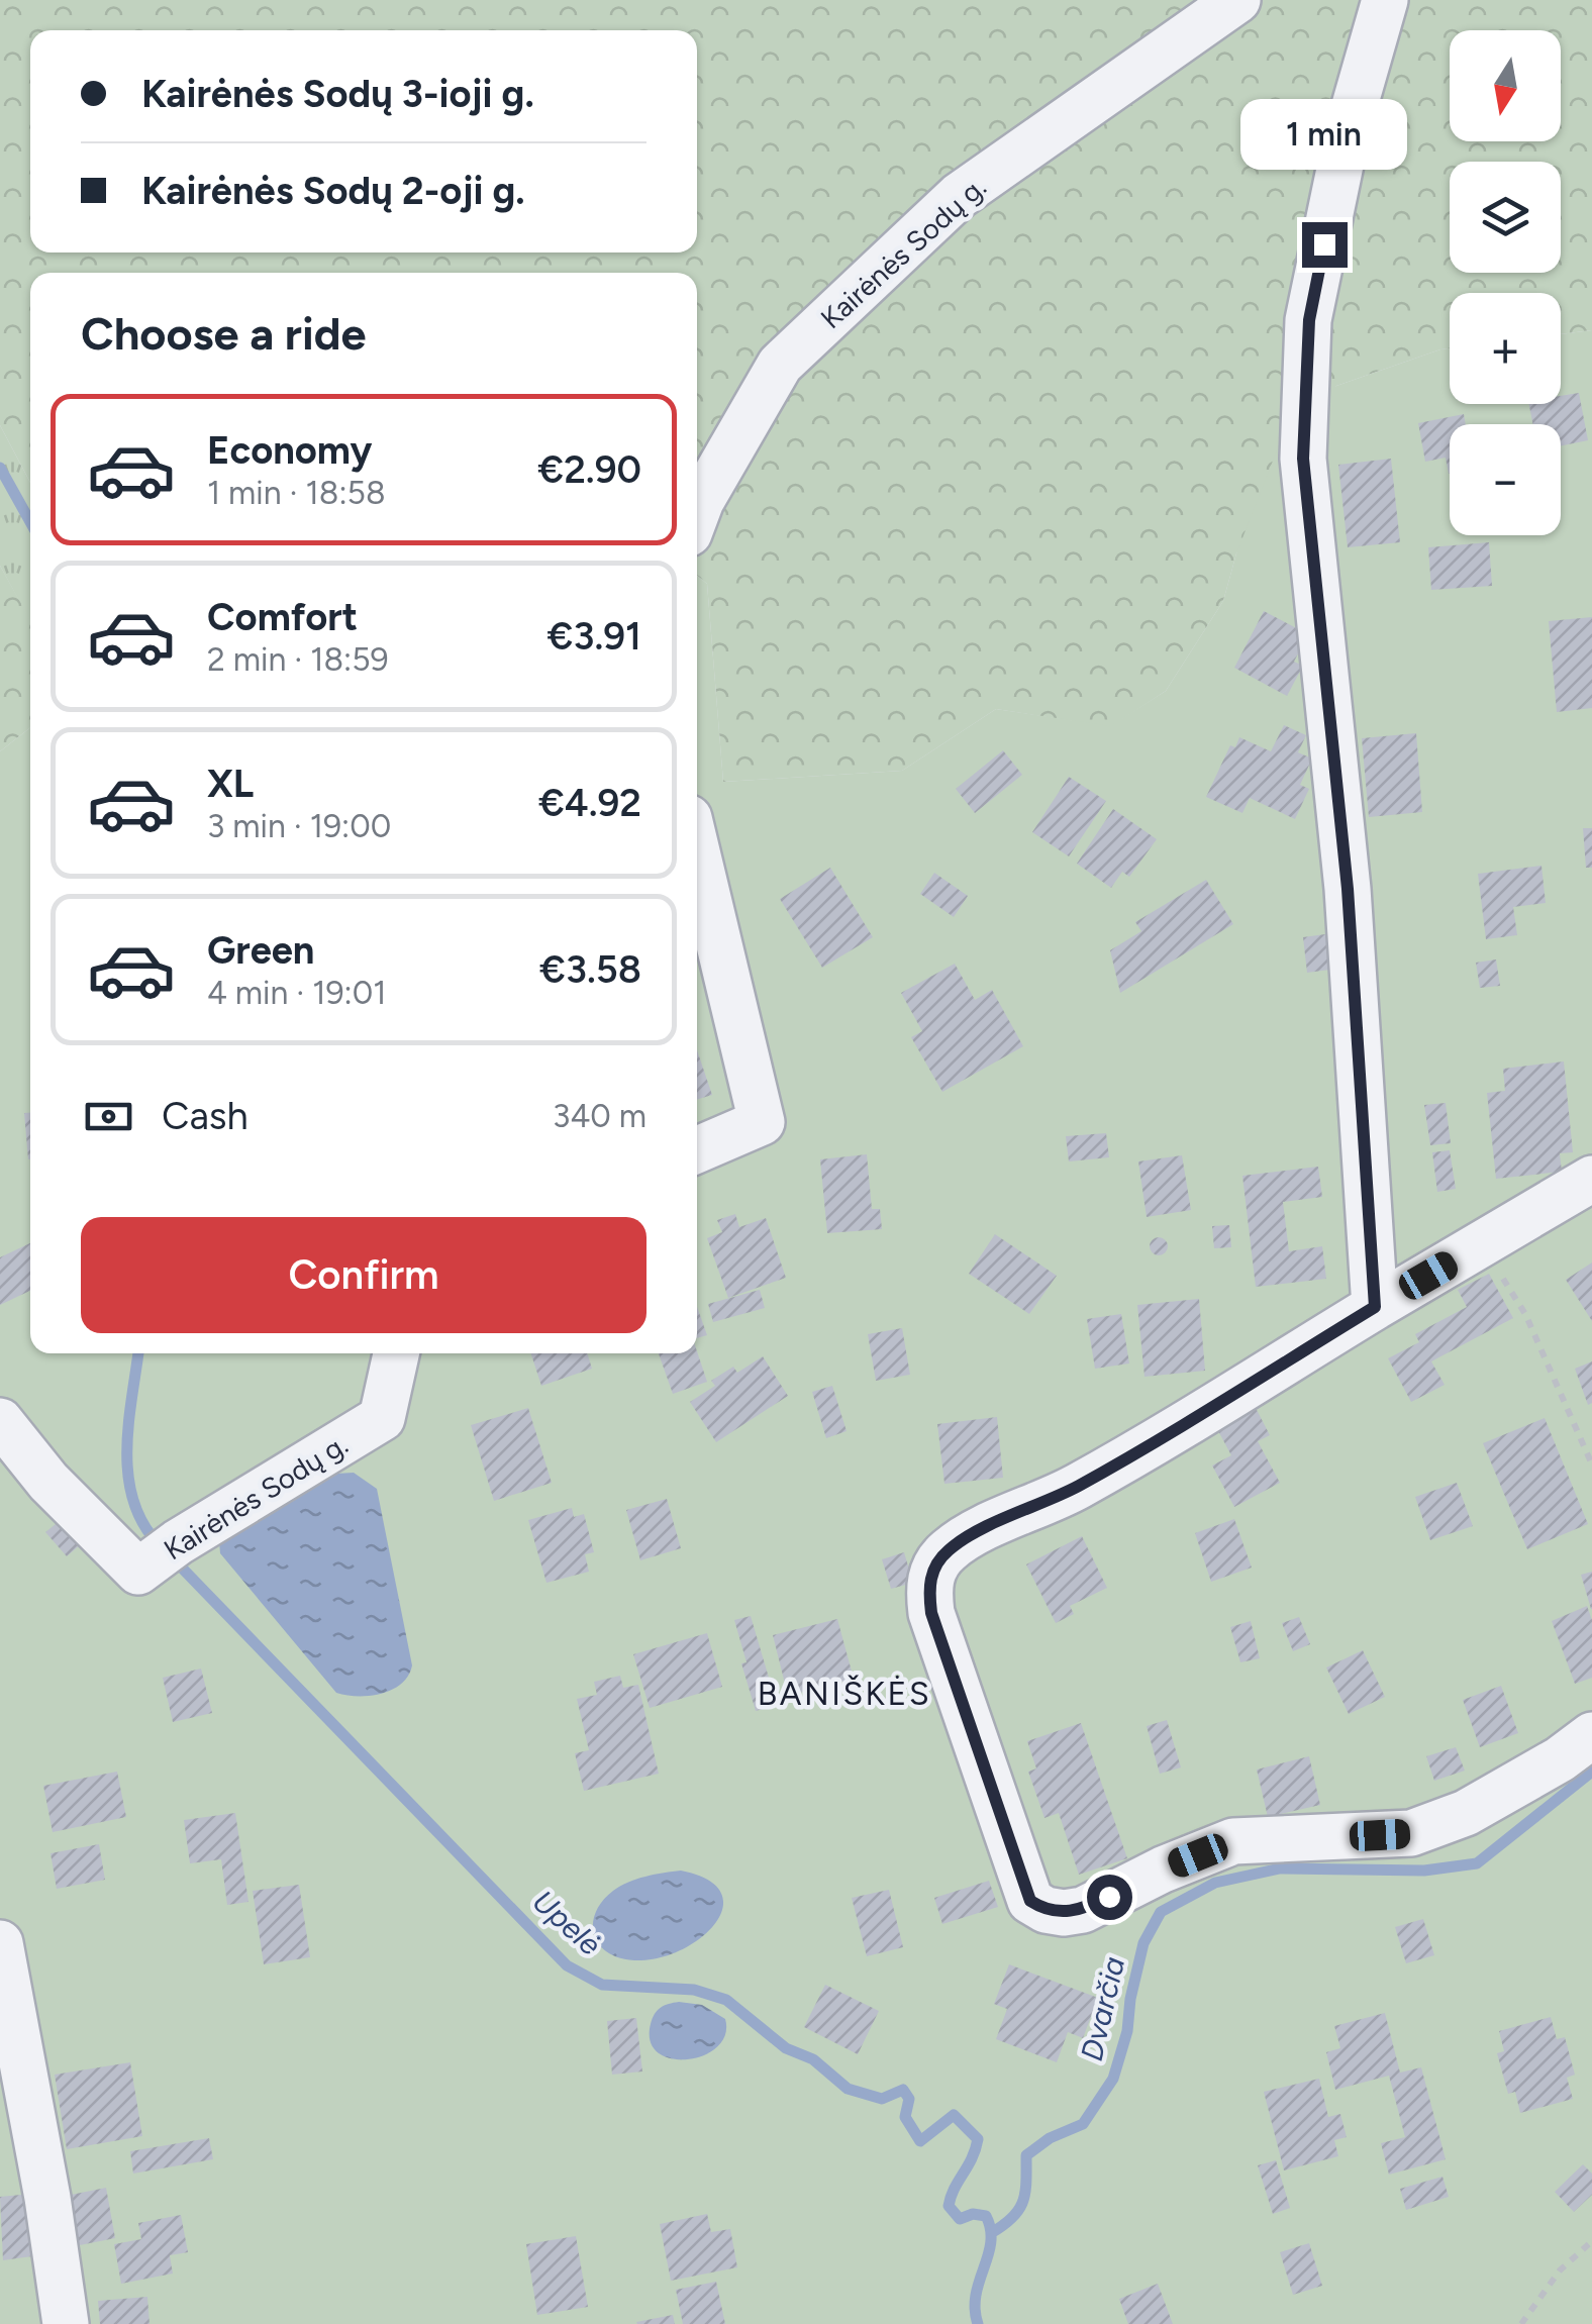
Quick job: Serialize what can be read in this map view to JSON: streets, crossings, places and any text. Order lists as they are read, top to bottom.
{
  "streets": {
    "street": ["Kairėnės Sodų g."]
  },
  "districts": ["BANIŠKĖS"],
  "water": ["Upelė", "Dvarčia"],
  "north": "bottom",
  "page": {
    "map_buttons": ["+", "−"],
    "banner": ["Kairėnės Sodų 3-ioji g.", "Kairėnės Sodų 2-oji g."],
    "bubble": "1 min",
    "heading": "Choose a ride",
    "list": [
      {
        "name": "Economy",
        "note": "1 min · 18:58",
        "value": "€2.90"
      },
      {
        "name": "Comfort",
        "note": "2 min · 18:59",
        "value": "€3.91"
      },
      {
        "name": "XL",
        "note": "3 min · 19:00",
        "value": "€4.92"
      },
      {
        "name": "Green",
        "note": "4 min · 19:01",
        "value": "€3.58"
      }
    ],
    "pay": ["Cash", "340 m"],
    "buttons": "Confirm"
  }
}
